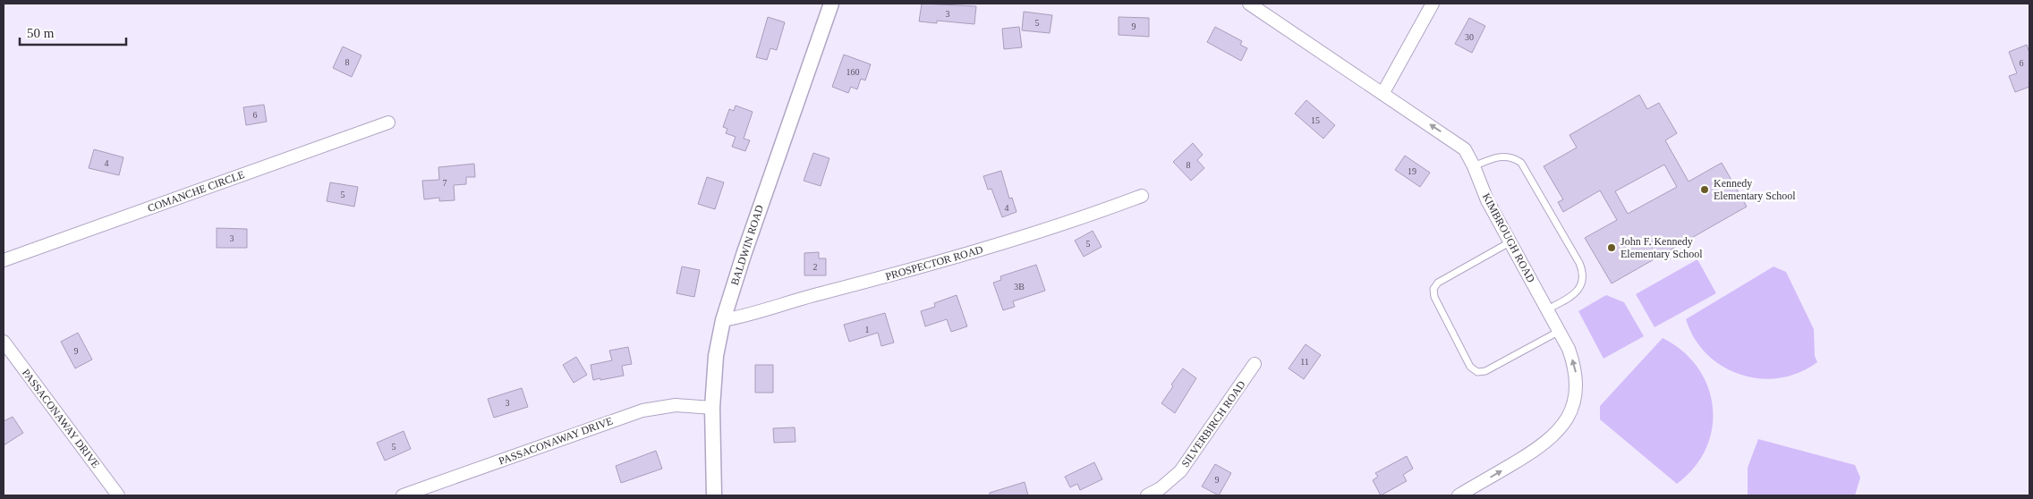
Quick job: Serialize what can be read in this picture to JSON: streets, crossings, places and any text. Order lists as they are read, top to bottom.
{
  "streets": {
    "street": [
      "COMANCHE CIRCLE",
      "KIMBROUGH ROAD",
      "BALDWIN ROAD",
      "PROSPECTOR ROAD",
      "PASSACONAWAY DRIVE",
      "SILVERBIRCH ROAD"
    ]
  },
  "crossings": [
    ["BALDWIN ROAD", "PROSPECTOR ROAD"],
    ["BALDWIN ROAD", "PASSACONAWAY DRIVE"]
  ],
  "places": ["Kennedy Elementary School", "John F. Kennedy Elementary School"],
  "house_numbers": [
    "3",
    "5",
    "9",
    "30",
    "8",
    "6",
    "160",
    "6",
    "15",
    "4",
    "8",
    "19",
    "7",
    "5",
    "4",
    "3",
    "5",
    "2",
    "3B",
    "1",
    "9",
    "11",
    "3",
    "5",
    "9"
  ],
  "scale_bar": "50 m"
}
